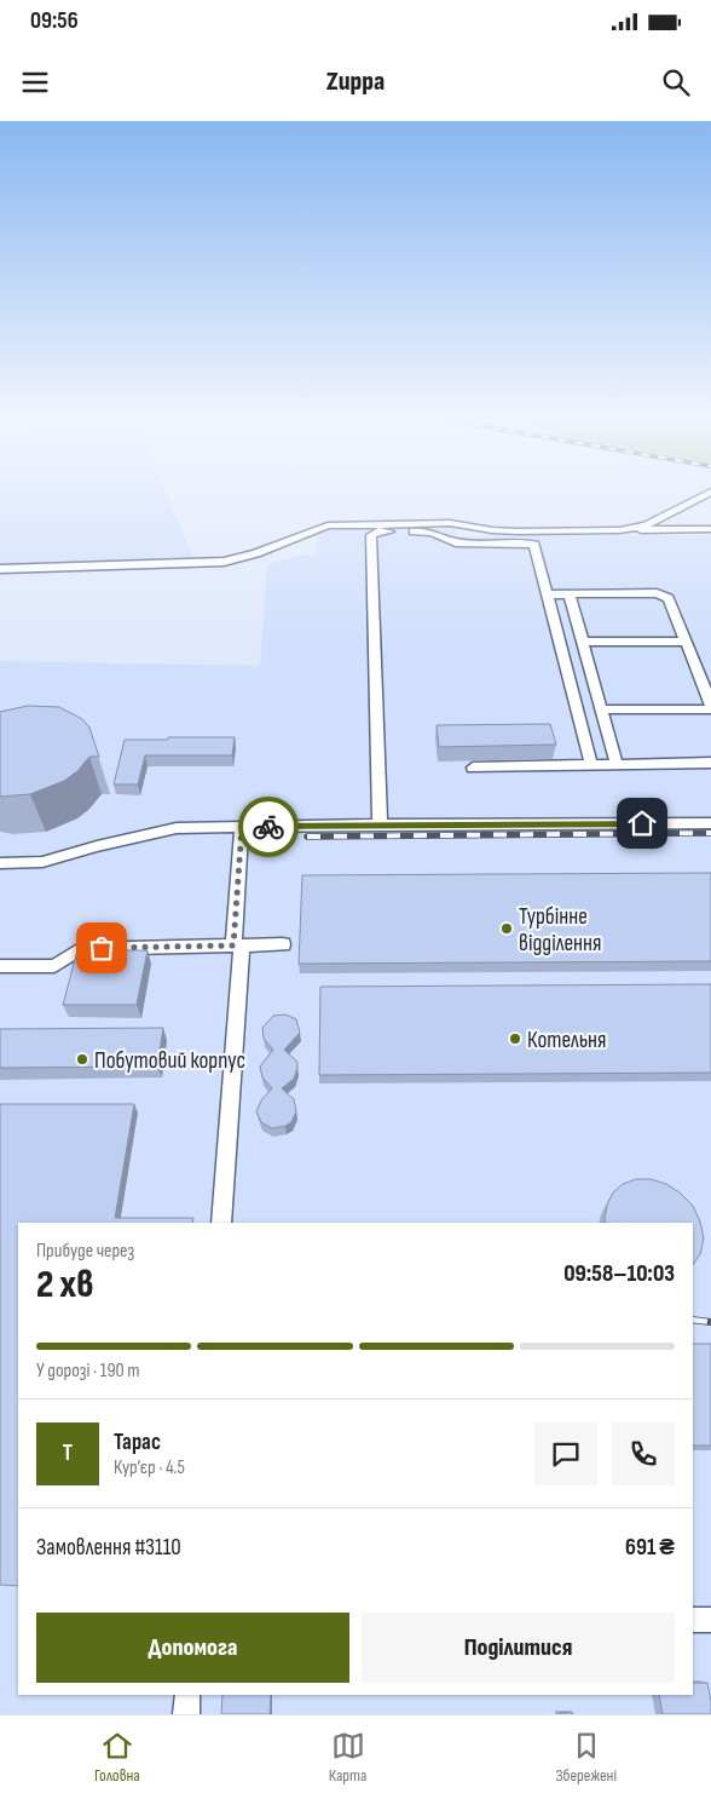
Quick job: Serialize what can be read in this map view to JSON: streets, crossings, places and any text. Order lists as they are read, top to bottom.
{
  "places": ["Турбінне відділення", "Котельня", "Побутовий корпус"],
  "page": {
    "status": "09:56",
    "header": "Zuppa",
    "heading": ["2 хв", "Прибуде через", "09:58–10:03"],
    "panel": [
      "Тарас",
      "Кур’єр · 4.5",
      "Замовлення #3110",
      "691 ₴"
    ],
    "bar": "У дорозі · 190 m",
    "round": "Т",
    "buttons": ["Допомога", "Поділитися"],
    "tabs": ["Головна", "Карта", "Збережені"]
  }
}
